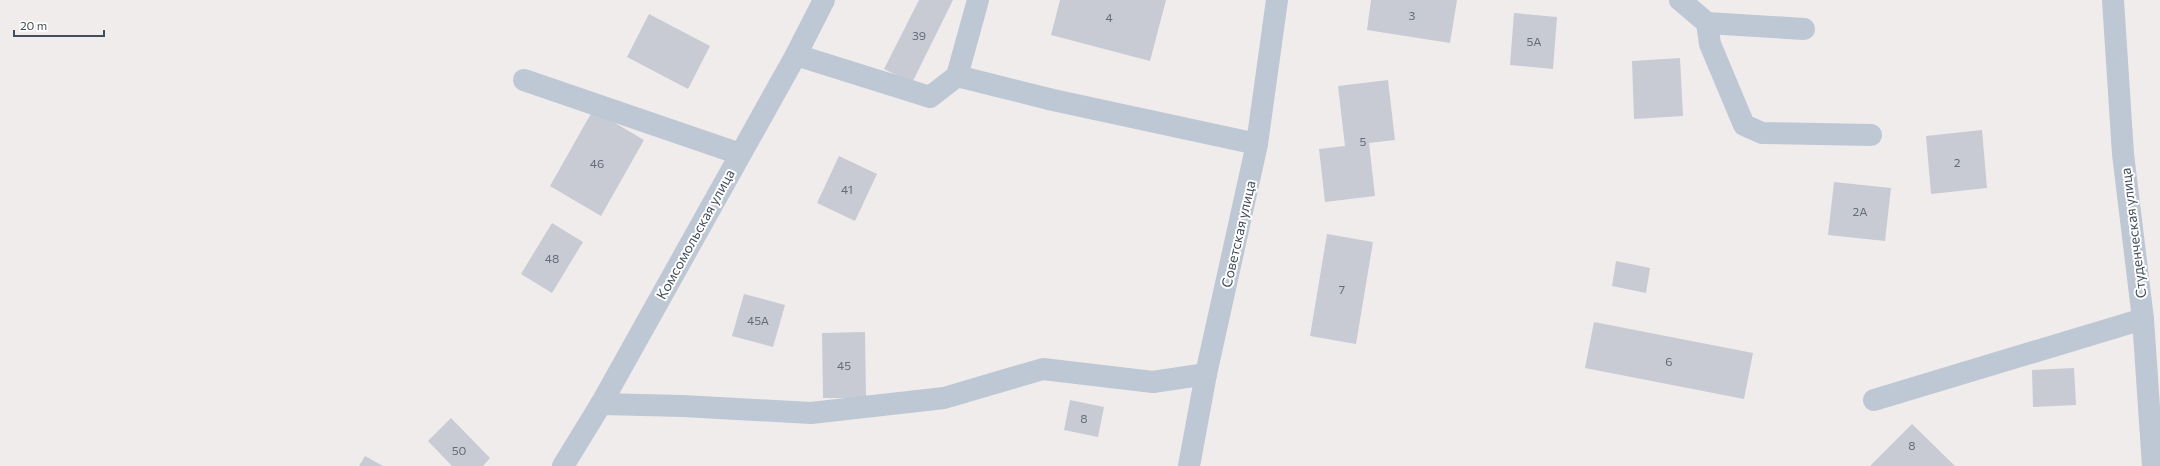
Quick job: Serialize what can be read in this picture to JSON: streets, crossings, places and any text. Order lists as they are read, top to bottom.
{
  "streets": {
    "street": ["Студенческая улица", "Комсомольская улица", "Советская улица"]
  },
  "house_numbers": [
    "3",
    "4",
    "39",
    "5А",
    "5",
    "2",
    "46",
    "41",
    "2А",
    "48",
    "7",
    "45А",
    "6",
    "45",
    "8",
    "8",
    "50"
  ],
  "scale_bar": "20 m"
}
